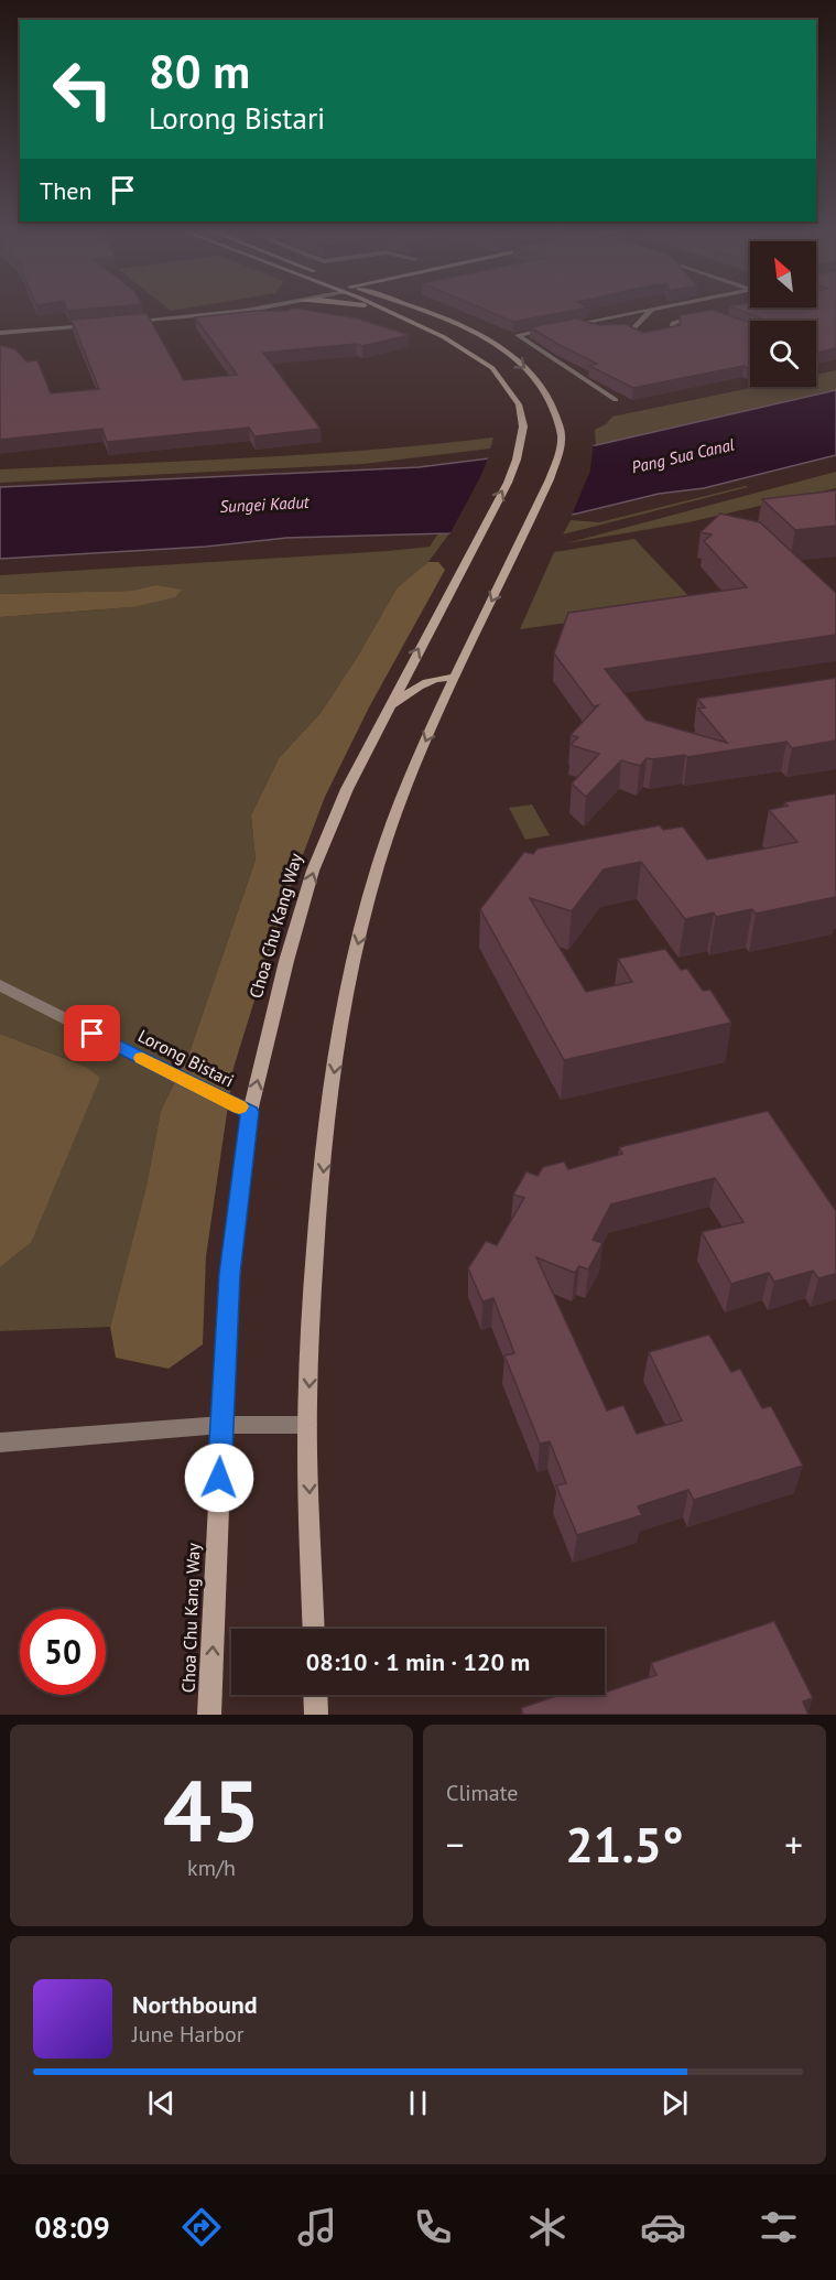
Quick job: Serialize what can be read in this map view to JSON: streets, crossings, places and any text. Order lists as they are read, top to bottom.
{
  "streets": {
    "main road": ["Choa Chu Kang Way"],
    "street": ["Lorong Bistari"]
  },
  "crossings": [
    ["Choa Chu Kang Way", "Lorong Bistari"]
  ],
  "water": ["Pang Sua Canal", "Sungei Kadut"],
  "north": "top left",
  "page": {
    "turn": ["80 m", "Lorong Bistari"],
    "then": "Then",
    "limit": "50",
    "trip": "08:10 · 1 min · 120 m",
    "tile": [
      ["45", "km/h"],
      "Climate"
    ],
    "heat": ["−", "21.5°", "+"],
    "song": ["Northbound", "June Harbor"],
    "tabs": "08:09"
  }
}
